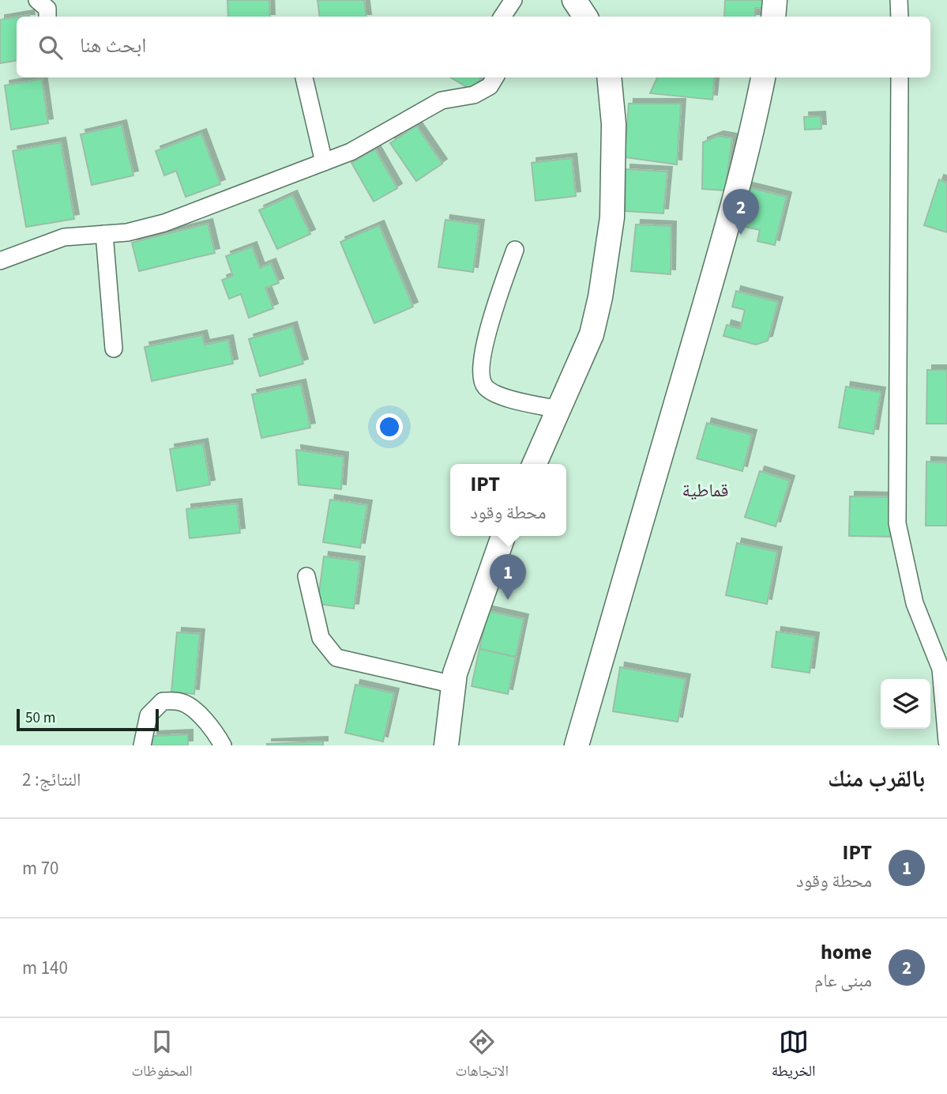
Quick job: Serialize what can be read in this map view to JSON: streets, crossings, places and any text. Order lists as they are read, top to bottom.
{
  "districts": ["قماطية"],
  "scale_bar": "50 m",
  "page": {
    "search": "ابحث هنا",
    "pins": ["2", "1"],
    "popup": ["IPT", "محطة وقود"],
    "scale": "50 m",
    "heading": ["بالقرب منك", "النتائج: 2"],
    "list": [
      {
        "mark": "1",
        "name": "IPT",
        "note": "محطة وقود",
        "value": "70 m"
      },
      {
        "mark": "2",
        "name": "home",
        "note": "مبنى عام",
        "value": "140 m"
      }
    ],
    "nav": ["الخريطة", "الاتجاهات", "المحفوظات"]
  }
}
